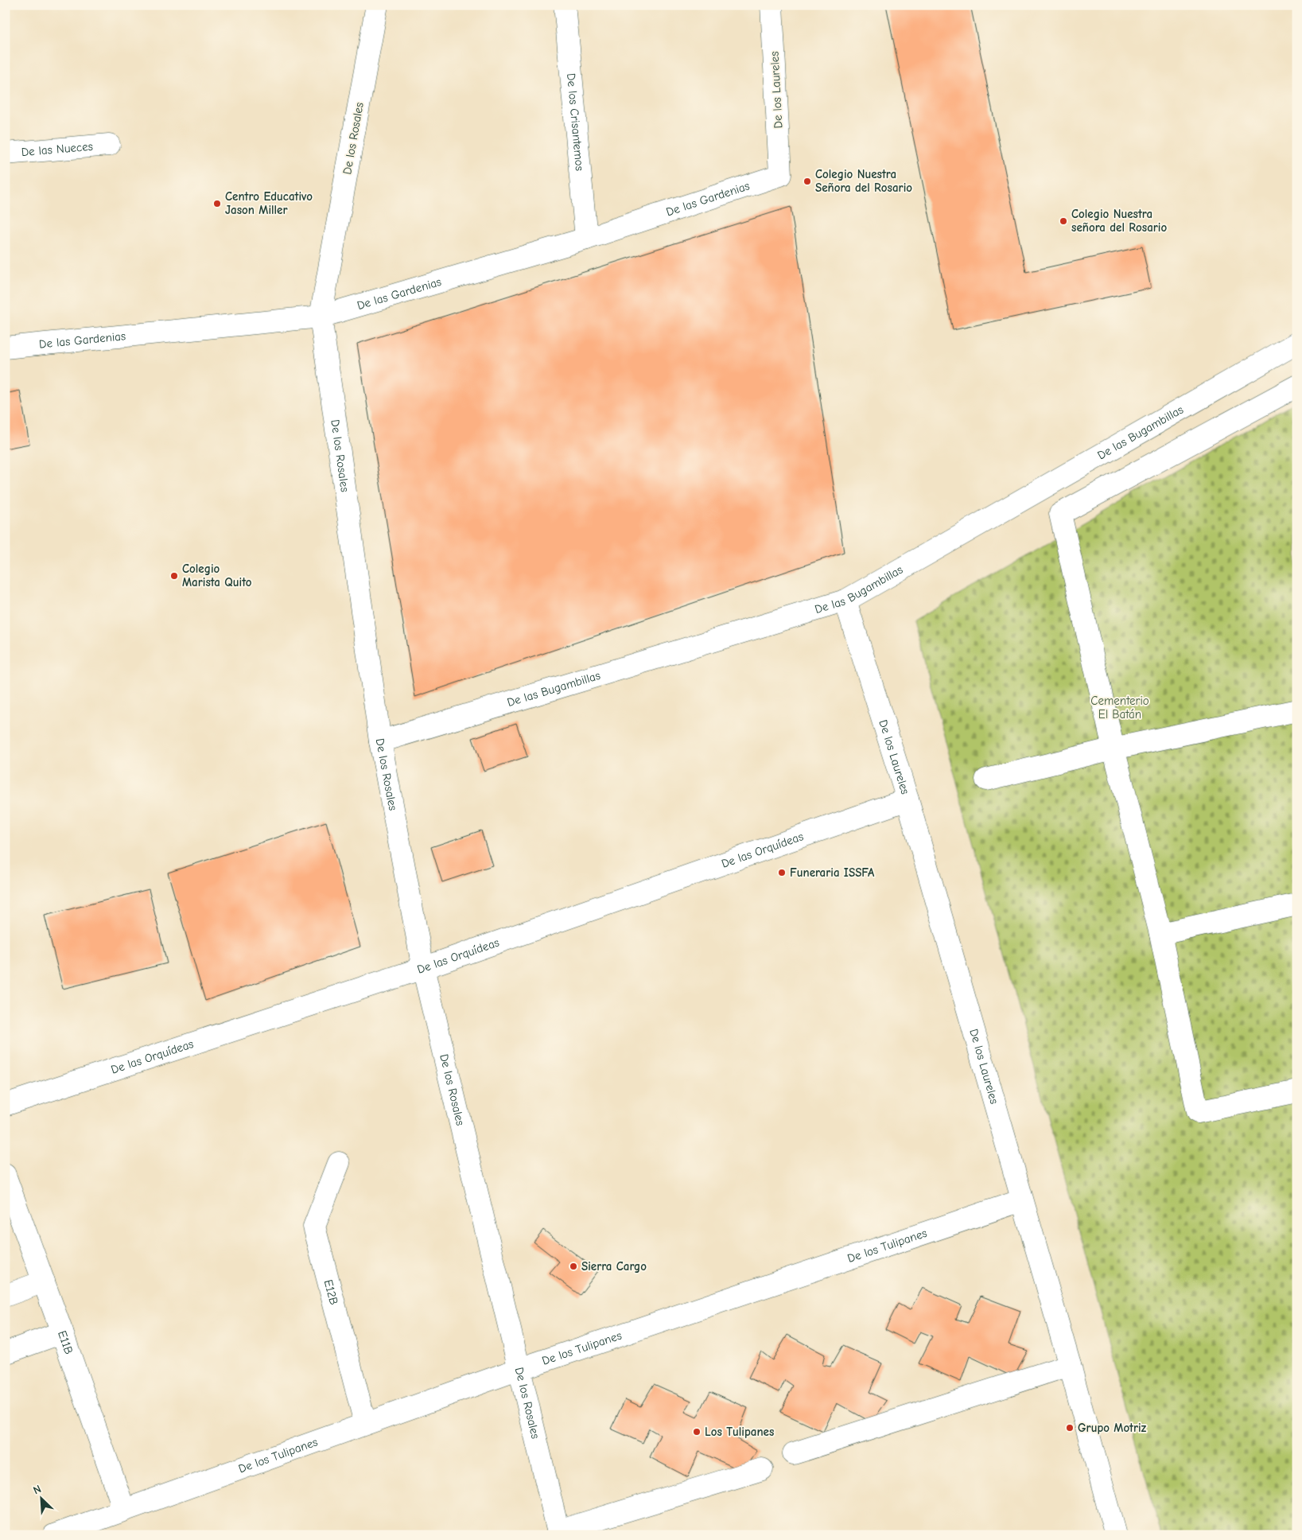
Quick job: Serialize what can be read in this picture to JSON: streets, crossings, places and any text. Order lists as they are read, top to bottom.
{
  "streets": {
    "street": [
      "De los Laureles",
      "De los Crisantemos",
      "De los Rosales",
      "De las Nueces",
      "De las Gardenias",
      "De las Bugambillas",
      "De las Orquídeas",
      "De los Tulipanes",
      "E12B",
      "E11B"
    ]
  },
  "crossings": [
    ["De los Laureles", "De las Gardenias"],
    ["De los Laureles", "De las Bugambillas"],
    ["De los Laureles", "De las Orquídeas"],
    ["De los Laureles", "De los Tulipanes"],
    ["De los Crisantemos", "De las Gardenias"],
    ["De los Rosales", "De las Gardenias"],
    ["De los Rosales", "De las Bugambillas"],
    ["De los Rosales", "De las Orquídeas"],
    ["De los Rosales", "De los Tulipanes"],
    ["De los Tulipanes", "E12B"],
    ["De los Tulipanes", "E11B"]
  ],
  "parks": ["Cementerio El Batán"],
  "places": [
    "Colegio Nuestra Señora del Rosario",
    "Centro Educativo Jason Miller",
    "Colegio Nuestra señora del Rosario",
    "Colegio Marista Quito",
    "Funeraria ISSFA",
    "Sierra Cargo",
    "Grupo Motriz",
    "Los Tulipanes"
  ],
  "north": "top left"
}
